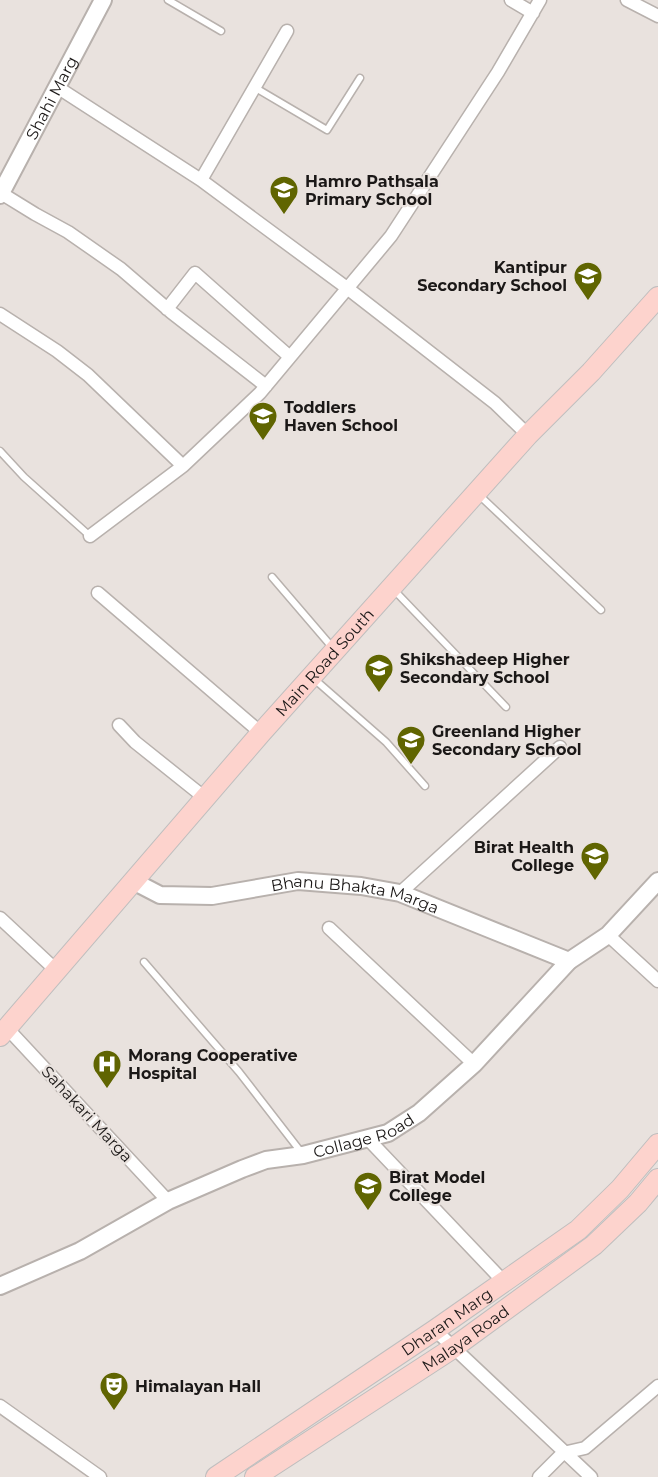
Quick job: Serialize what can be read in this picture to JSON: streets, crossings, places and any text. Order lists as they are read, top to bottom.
{
  "streets": {
    "main road": ["Main Road South", "Dharan Marg", "Malaya Road"],
    "street": [
      "Shahi Marg",
      "Bhanu Bhakta Marga",
      "Sahakari Marga",
      "Collage Road"
    ]
  },
  "crossings": [
    ["Main Road South", "Bhanu Bhakta Marga"],
    ["Main Road South", "Sahakari Marga"],
    ["Bhanu Bhakta Marga", "Collage Road"],
    ["Sahakari Marga", "Collage Road"]
  ],
  "places": {
    "school or university": [
      "Hamro Pathsala Primary School",
      "Kantipur Secondary School",
      "Toddlers Haven School",
      "Shikshadeep Higher Secondary School",
      "Greenland Higher Secondary School",
      "Birat Health College",
      "Birat Model College"
    ],
    "hospital": ["Morang Cooperative Hospital"],
    "theatre": ["Himalayan Hall"]
  }
}
